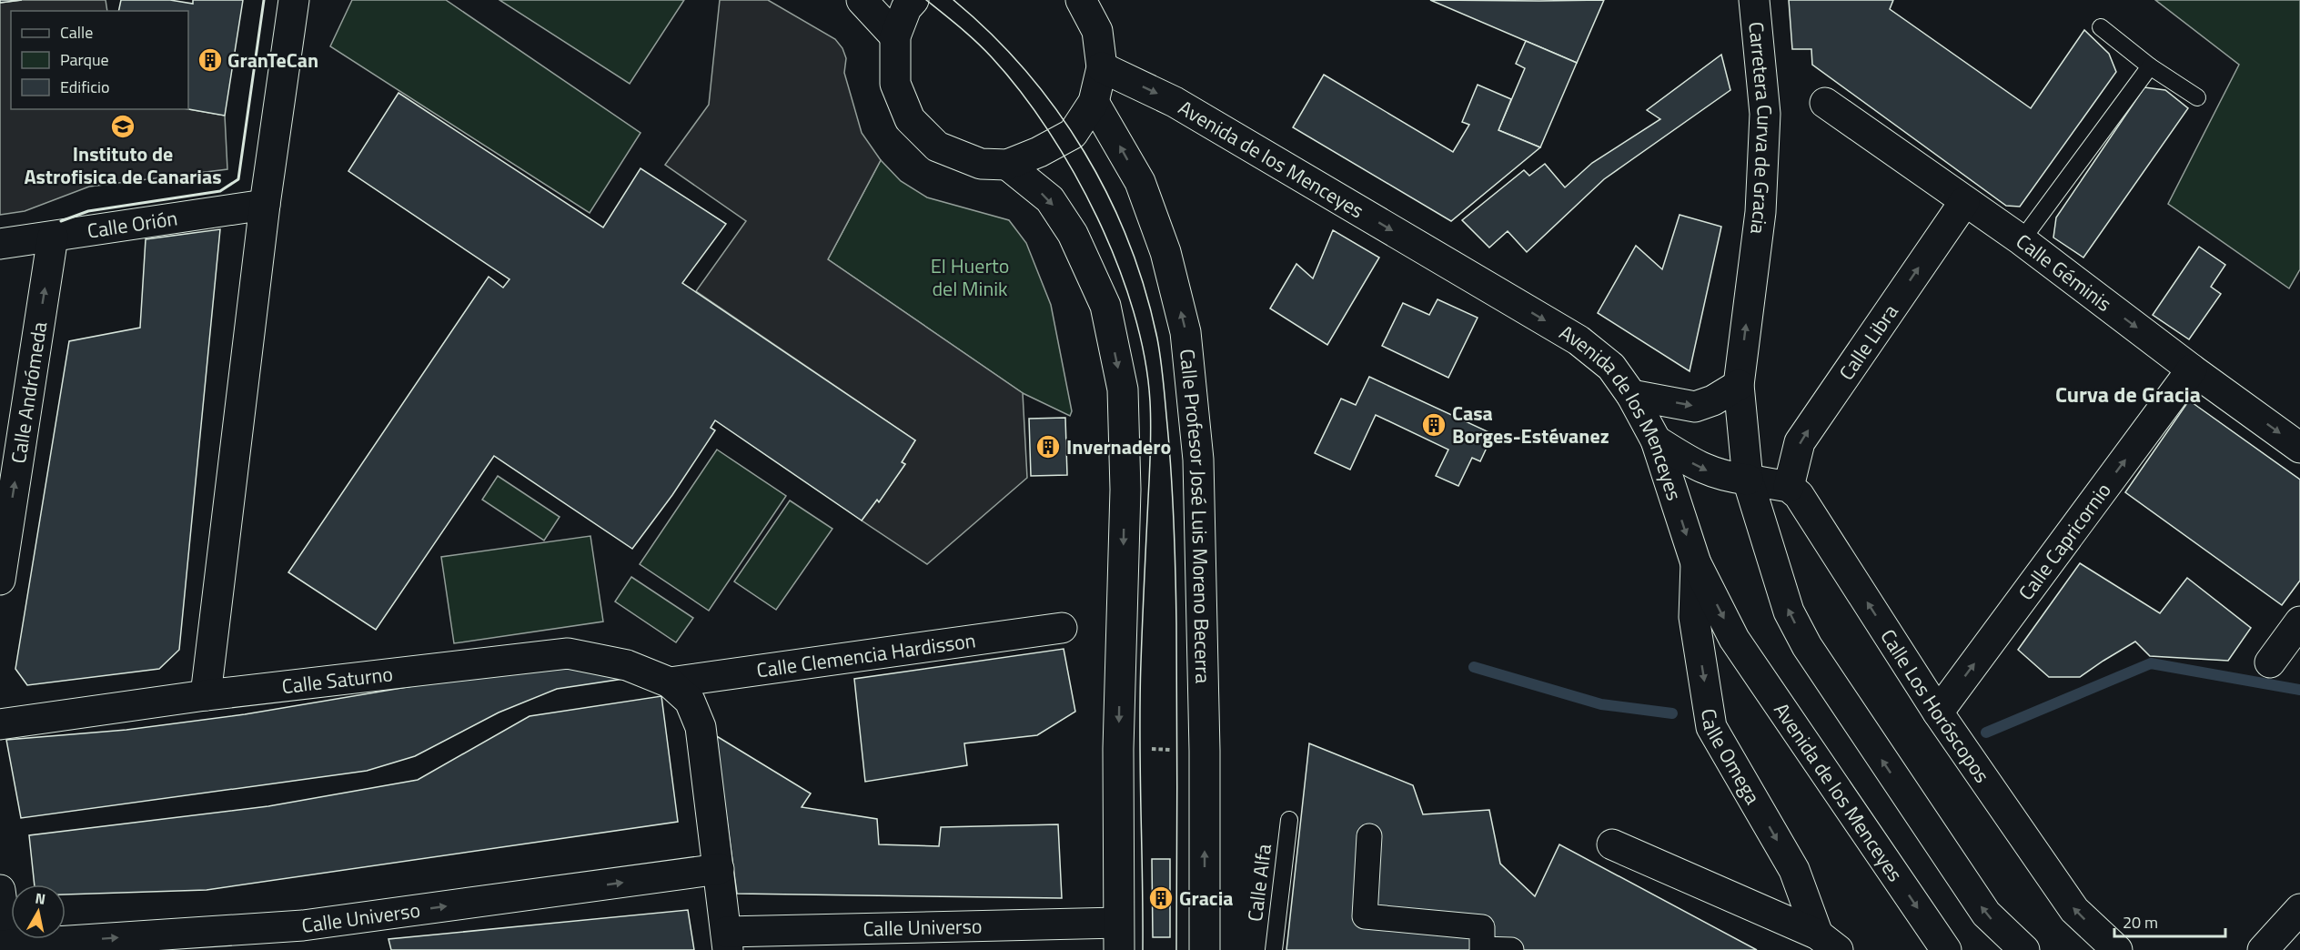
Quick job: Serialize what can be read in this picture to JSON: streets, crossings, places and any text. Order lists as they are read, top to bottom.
{
  "streets": {
    "street": [
      "Carretera Curva de Gracia",
      "Avenida de los Menceyes",
      "Calle Orión",
      "Calle Géminis",
      "Calle Libra",
      "Calle Andrómeda",
      "Calle Profesor José Luis Moreno Becerra",
      "Calle Capricornio",
      "Calle Clemencia Hardisson",
      "Calle Saturno",
      "Calle Los Horóscopos",
      "Calle Omega",
      "Calle Universo"
    ],
    "lane": ["Calle Alfa"]
  },
  "crossings": [
    ["Avenida de los Menceyes", "Calle Omega"],
    ["Calle Orión", "Calle Andrómeda"],
    ["Calle Géminis", "Calle Libra"],
    ["Calle Géminis", "Calle Capricornio"],
    ["Calle Libra", "Calle Los Horóscopos"],
    ["Calle Capricornio", "Calle Los Horóscopos"],
    ["Calle Clemencia Hardisson", "Calle Saturno"]
  ],
  "one_way": [
    "Carretera Curva de Gracia",
    "Calle Géminis",
    "Calle Libra",
    "Calle Capricornio",
    "Calle Universo"
  ],
  "districts": ["Curva de Gracia"],
  "parks": ["El Huerto del Minik"],
  "places": {
    "building": [
      "GranTeCan",
      "Casa Borges-Estévanez",
      "Invernadero",
      "Gracia"
    ],
    "school or university": ["Instituto de Astrofisica de Canarias"]
  },
  "legend": ["Calle", "Parque", "Edificio"],
  "scale_bar": "20 m",
  "north": "top"
}
